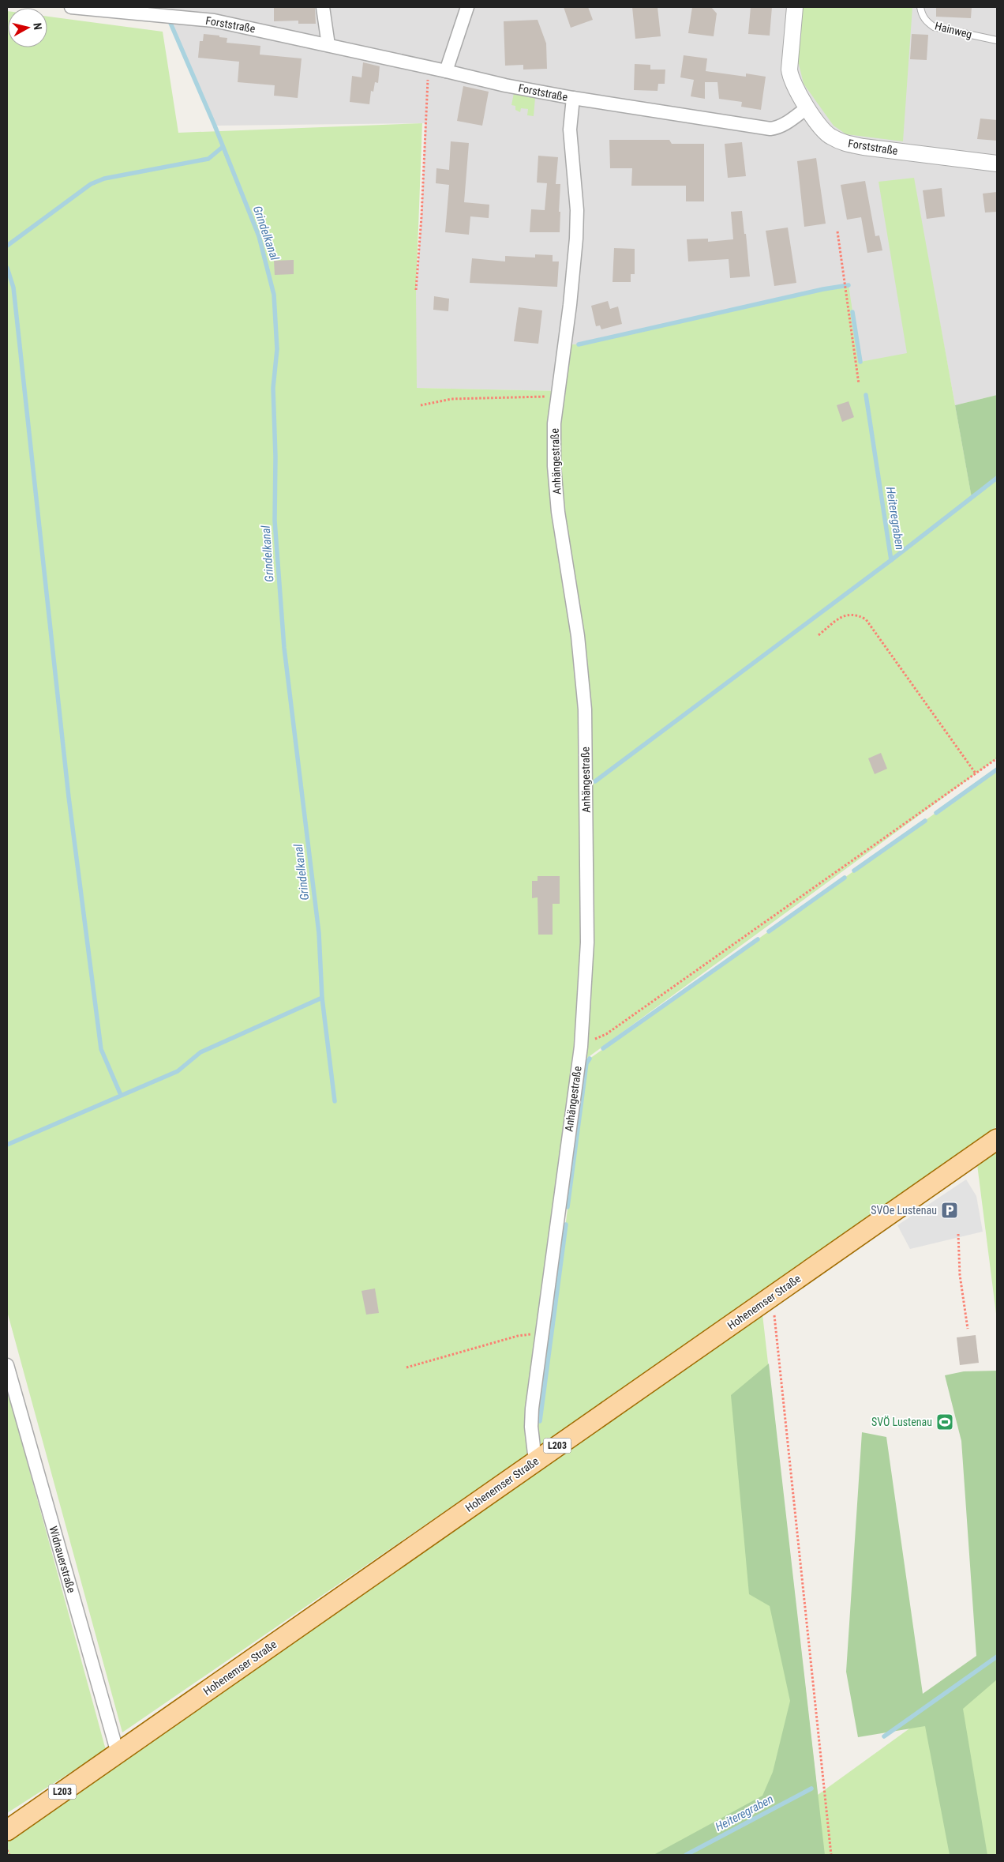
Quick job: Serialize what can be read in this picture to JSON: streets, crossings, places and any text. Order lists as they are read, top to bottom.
{
  "streets": {
    "main road": ["Hohenemser Straße", "L203"],
    "street": ["Forststraße", "Anhängestraße", "Widnauerstraße"],
    "lane": ["Hainweg"]
  },
  "crossings": [
    ["Forststraße", "Anhängestraße"],
    ["Anhängestraße", "Hohenemser Straße"],
    ["Hohenemser Straße", "Widnauerstraße"]
  ],
  "water": ["Grindelkanal", "Heiteregraben"],
  "places": {
    "parking": ["SVOe Lustenau"],
    "sports": ["SVÖ Lustenau"]
  },
  "north": "right"
}
